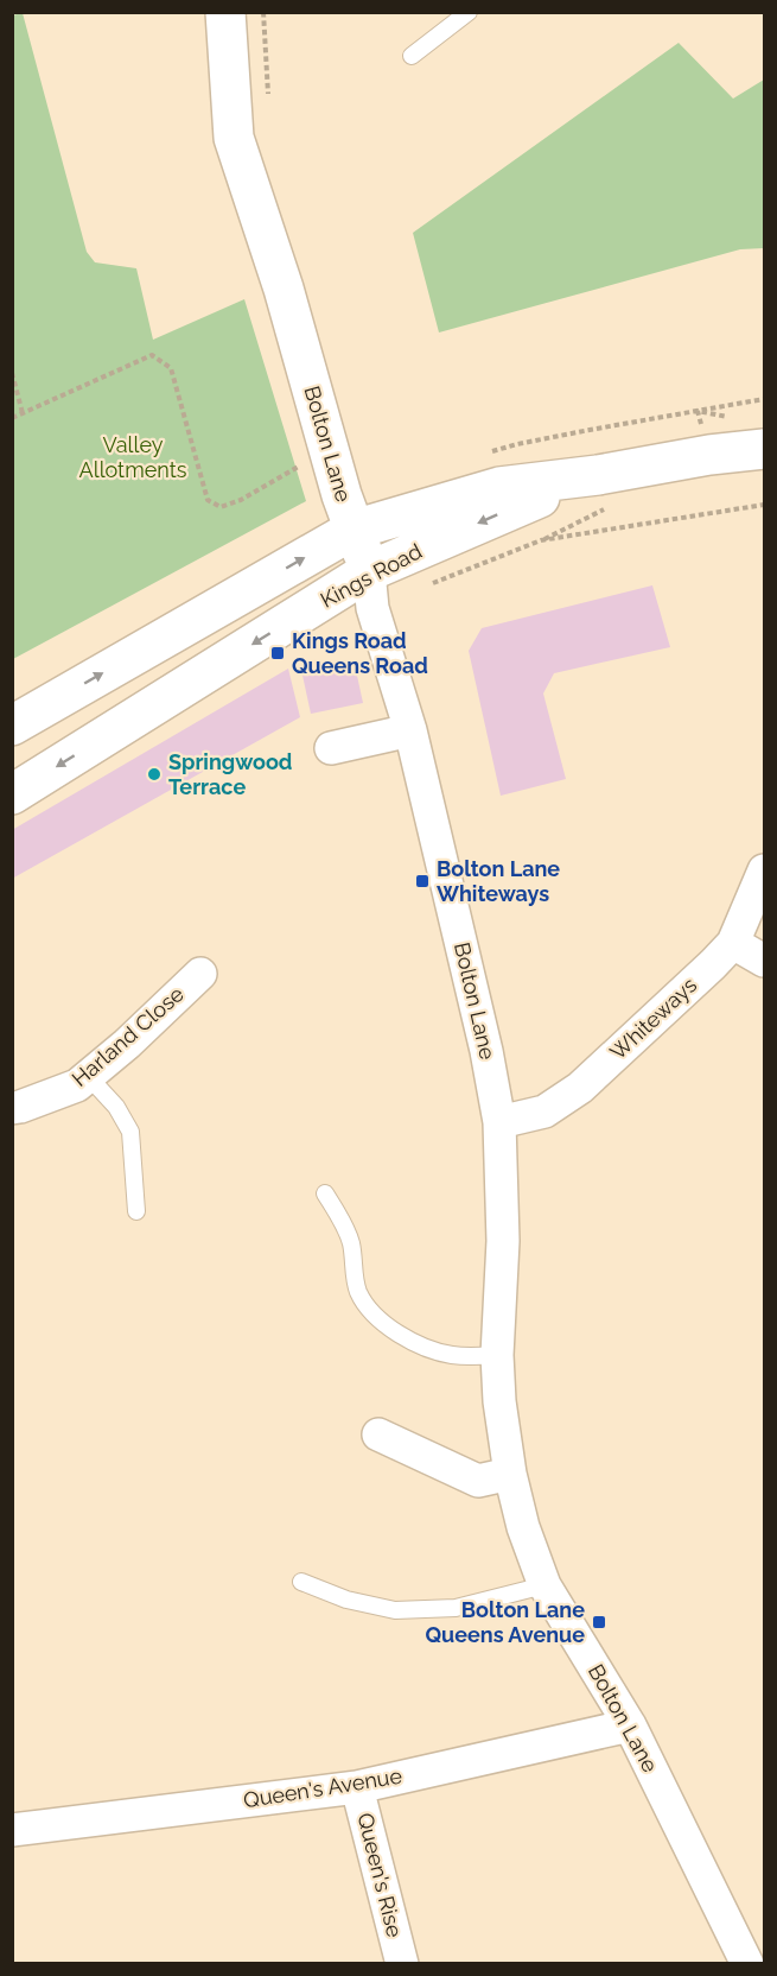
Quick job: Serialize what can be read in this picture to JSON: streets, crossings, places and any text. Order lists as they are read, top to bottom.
{
  "streets": {
    "street": [
      "Bolton Lane",
      "Kings Road",
      "Whiteways",
      "Harland Close",
      "Queen's Avenue",
      "Queen's Rise"
    ]
  },
  "crossings": [
    ["Bolton Lane", "Kings Road"],
    ["Bolton Lane", "Whiteways"],
    ["Bolton Lane", "Queen's Avenue"],
    ["Queen's Avenue", "Queen's Rise"]
  ],
  "parks": ["Valley Allotments"],
  "places": {
    "transit": ["Kings Road Queens Road", "Bolton Lane Whiteways", "Bolton Lane Queens Avenue"],
    "other": ["Springwood Terrace"]
  }
}
